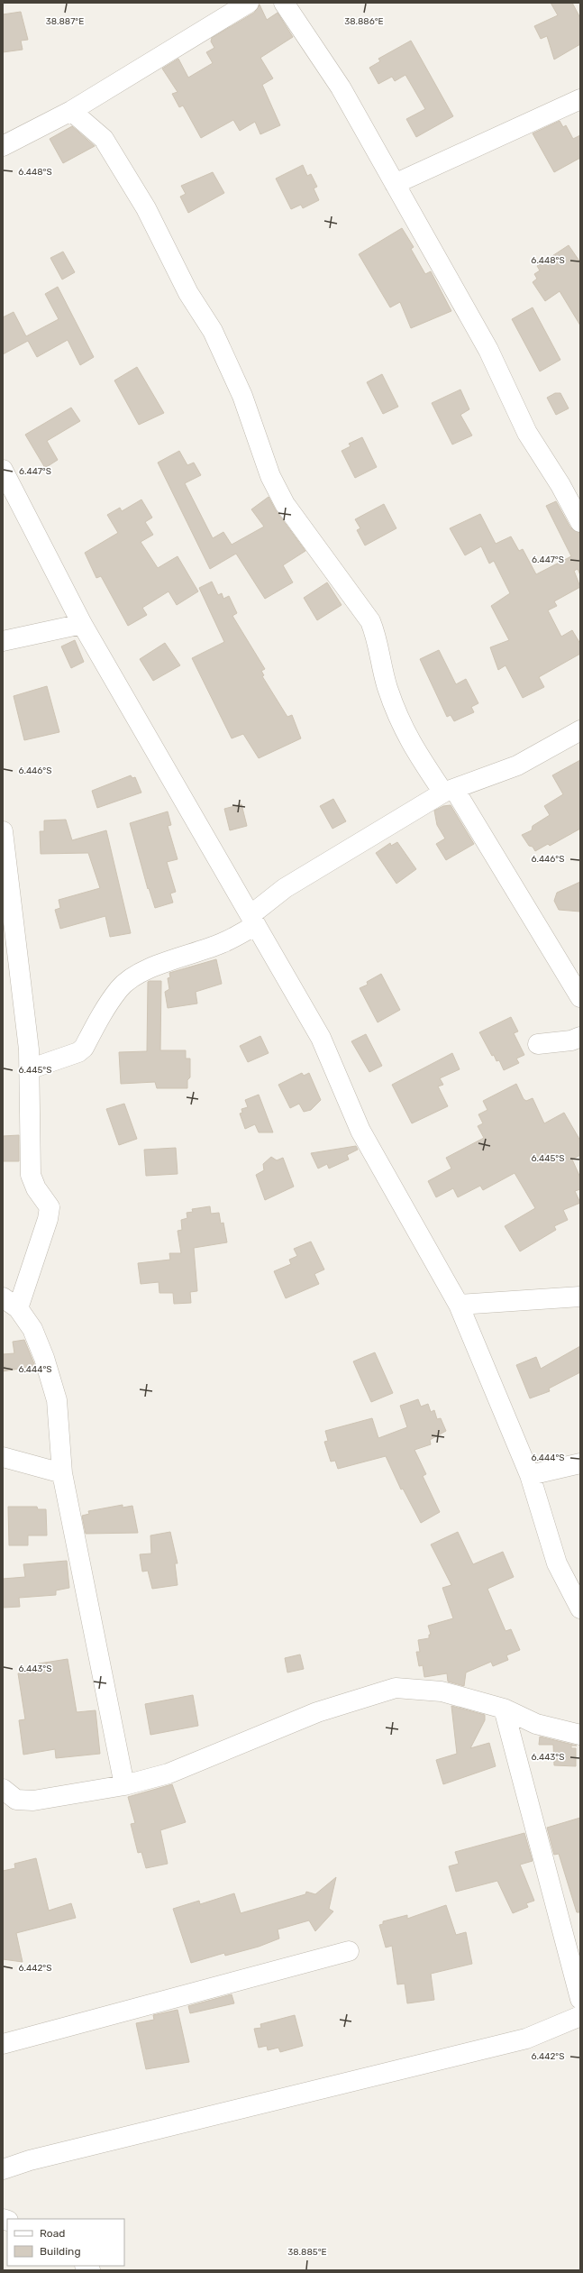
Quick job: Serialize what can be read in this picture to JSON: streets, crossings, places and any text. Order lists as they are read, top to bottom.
{
  "legend": ["Road", "Building"],
  "coordinates": [
    "38.887°E",
    "38.886°E",
    "6.448°S",
    "6.447°S",
    "6.446°S",
    "6.445°S",
    "6.444°S",
    "6.443°S",
    "6.442°S",
    "38.885°E"
  ]
}
